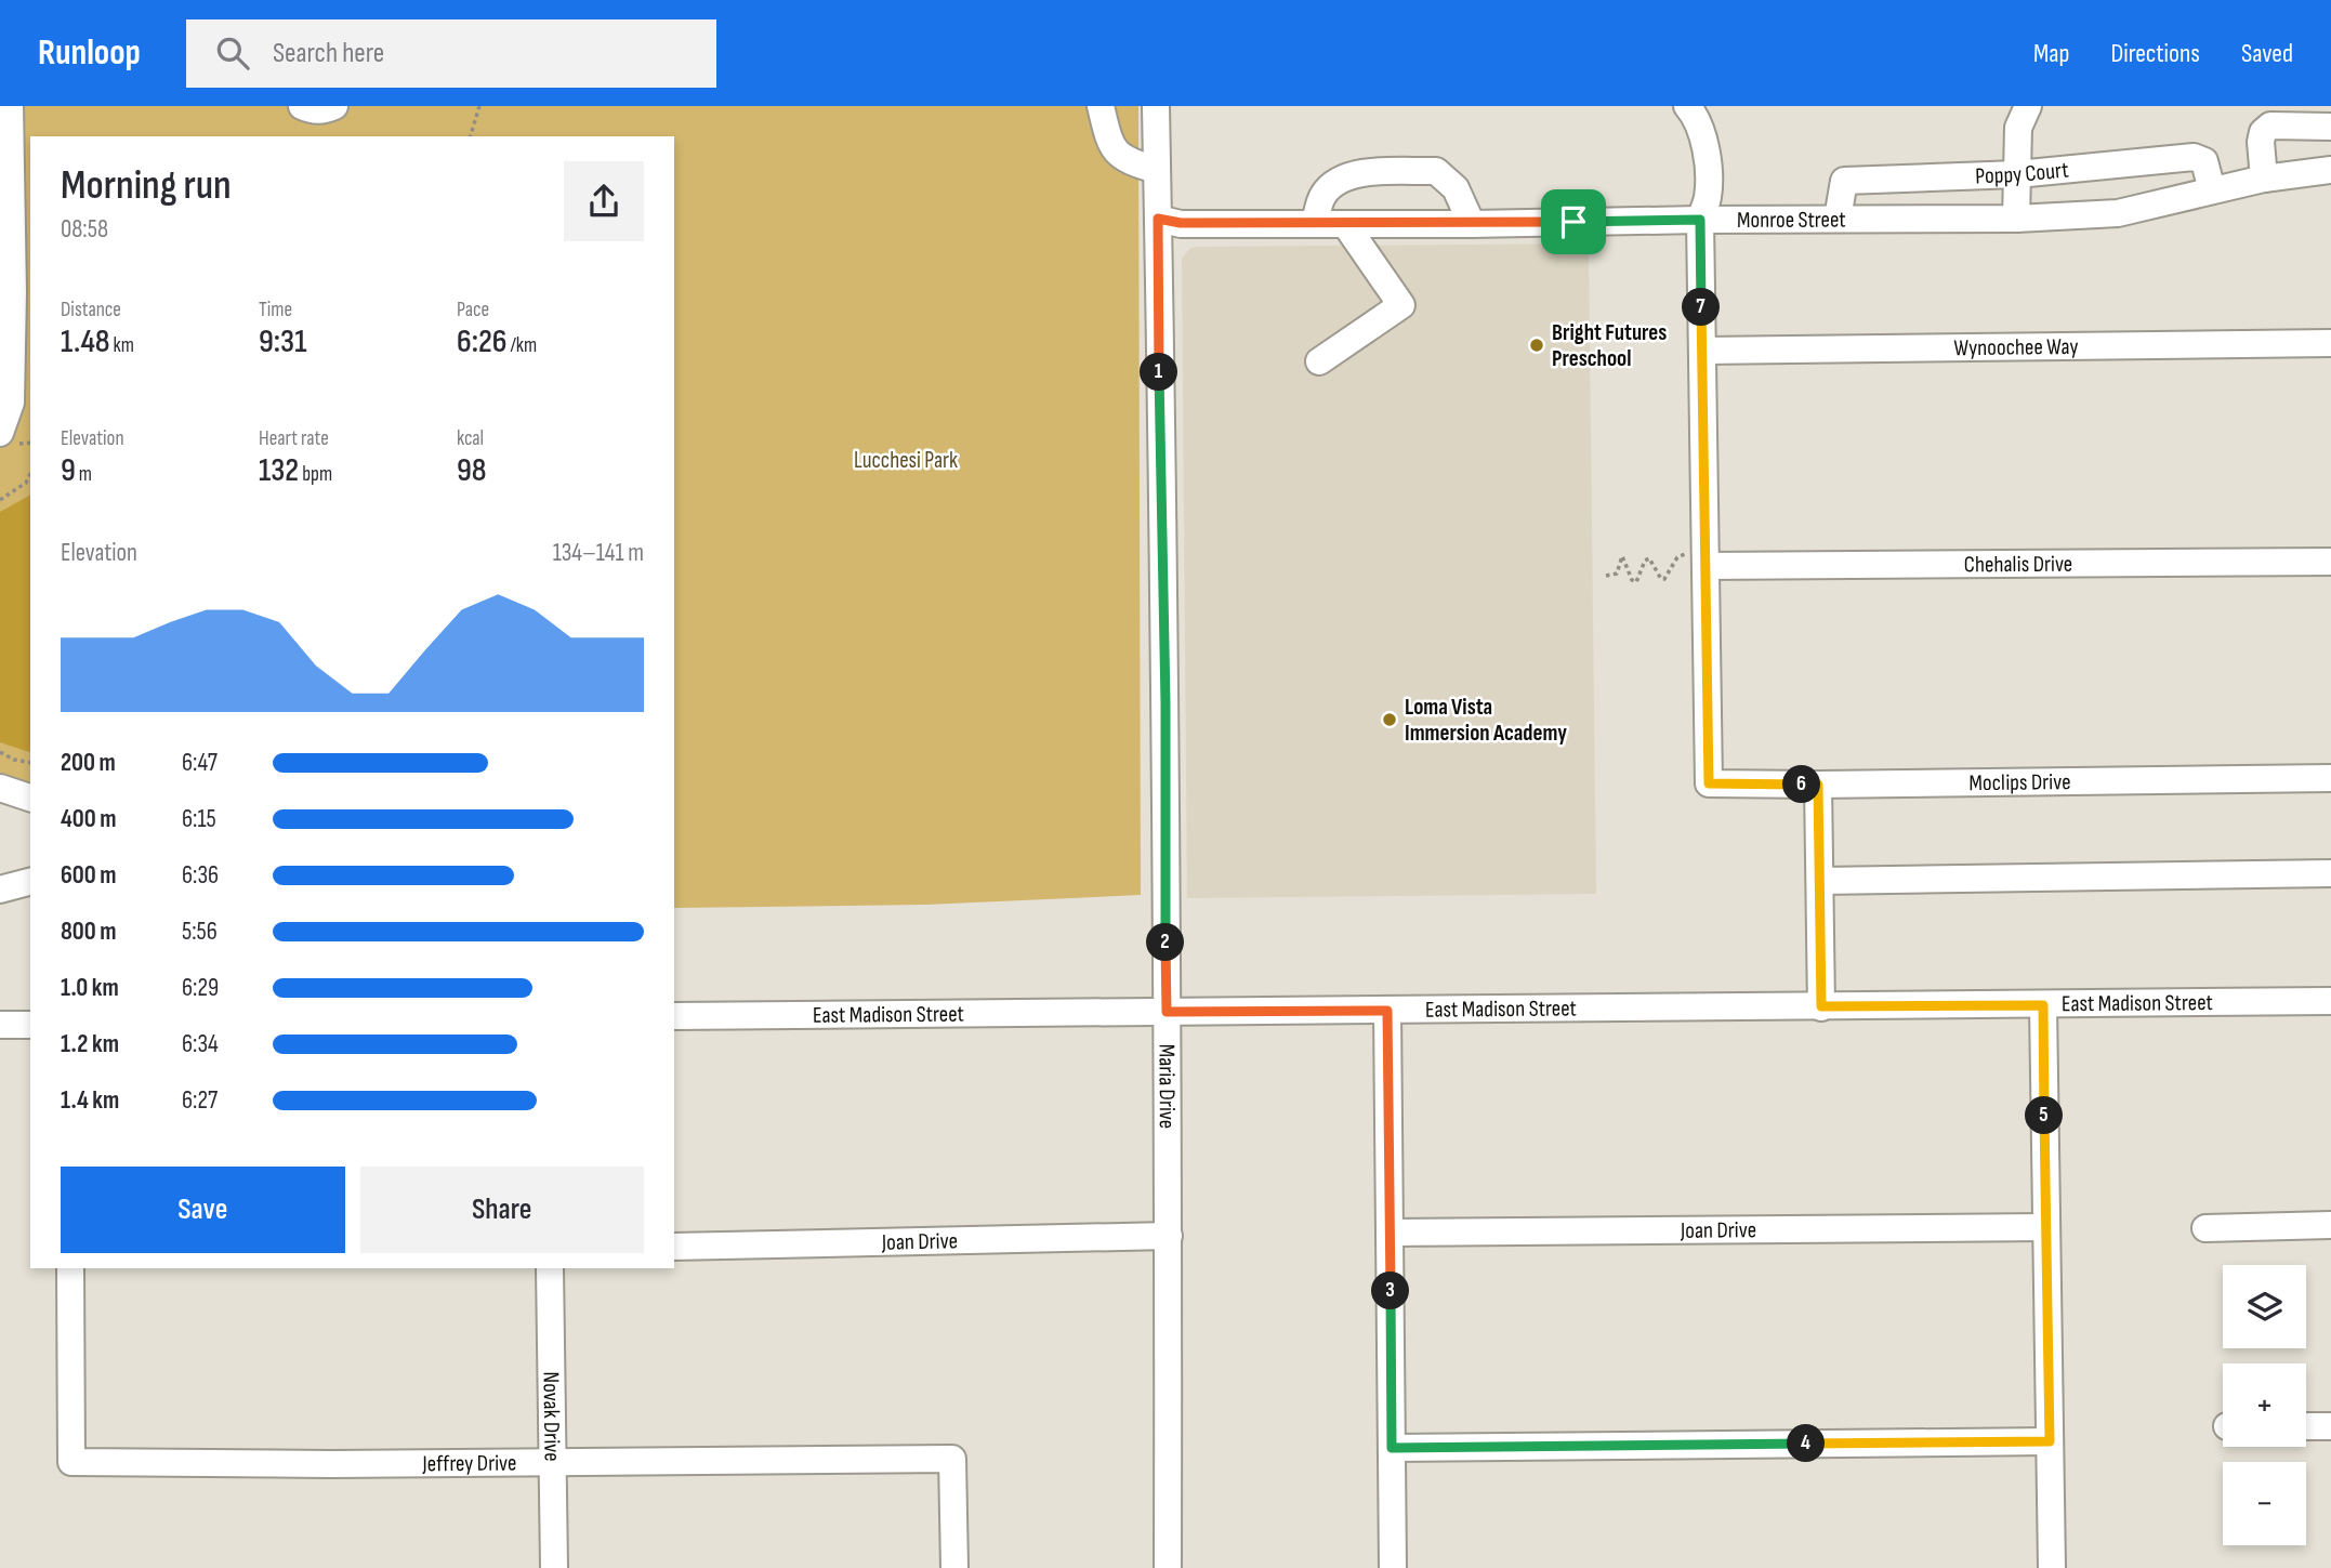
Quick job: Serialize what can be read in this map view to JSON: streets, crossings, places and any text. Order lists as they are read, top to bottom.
{
  "streets": {
    "street": [
      "Poppy Court",
      "Monroe Street",
      "Wynoochee Way",
      "Chehalis Drive",
      "Moclips Drive",
      "East Madison Street",
      "Maria Drive",
      "Joan Drive",
      "Novak Drive",
      "Jeffrey Drive"
    ]
  },
  "crossings": [
    ["Poppy Court", "Monroe Street"],
    ["Monroe Street", "Maria Drive"],
    ["Chehalis Drive", "Moclips Drive"],
    ["East Madison Street", "Maria Drive"],
    ["Maria Drive", "Joan Drive"],
    ["Novak Drive", "Jeffrey Drive"]
  ],
  "parks": ["Lucchesi Park"],
  "places": ["Bright Futures Preschool", "Loma Vista Immersion Academy"],
  "page": {
    "header": "Runloop",
    "search": "Search here",
    "nav": ["Map", "Directions", "Saved"],
    "heading": ["Morning run", "08:58"],
    "stats": [
      ["Distance", "1.48 km"],
      ["Time", "9:31"],
      ["Pace", "6:26 /km"],
      ["Elevation", "9 m"],
      ["Heart rate", "132 bpm"],
      ["kcal", "98"]
    ],
    "pins": [
      "7",
      "1",
      "6",
      "2",
      "5",
      "3",
      "4"
    ],
    "chart": ["Elevation", "134–141 m"],
    "list": [
      {
        "name": "200 m",
        "note": "6:47"
      },
      {
        "name": "400 m",
        "note": "6:15"
      },
      {
        "name": "600 m",
        "note": "6:36"
      },
      {
        "name": "800 m",
        "note": "5:56"
      },
      {
        "name": "1.0 km",
        "note": "6:29"
      },
      {
        "name": "1.2 km",
        "note": "6:34"
      },
      {
        "name": "1.4 km",
        "note": "6:27"
      }
    ],
    "buttons": ["Save", "Share"],
    "map_buttons": ["+", "−"]
  }
}
